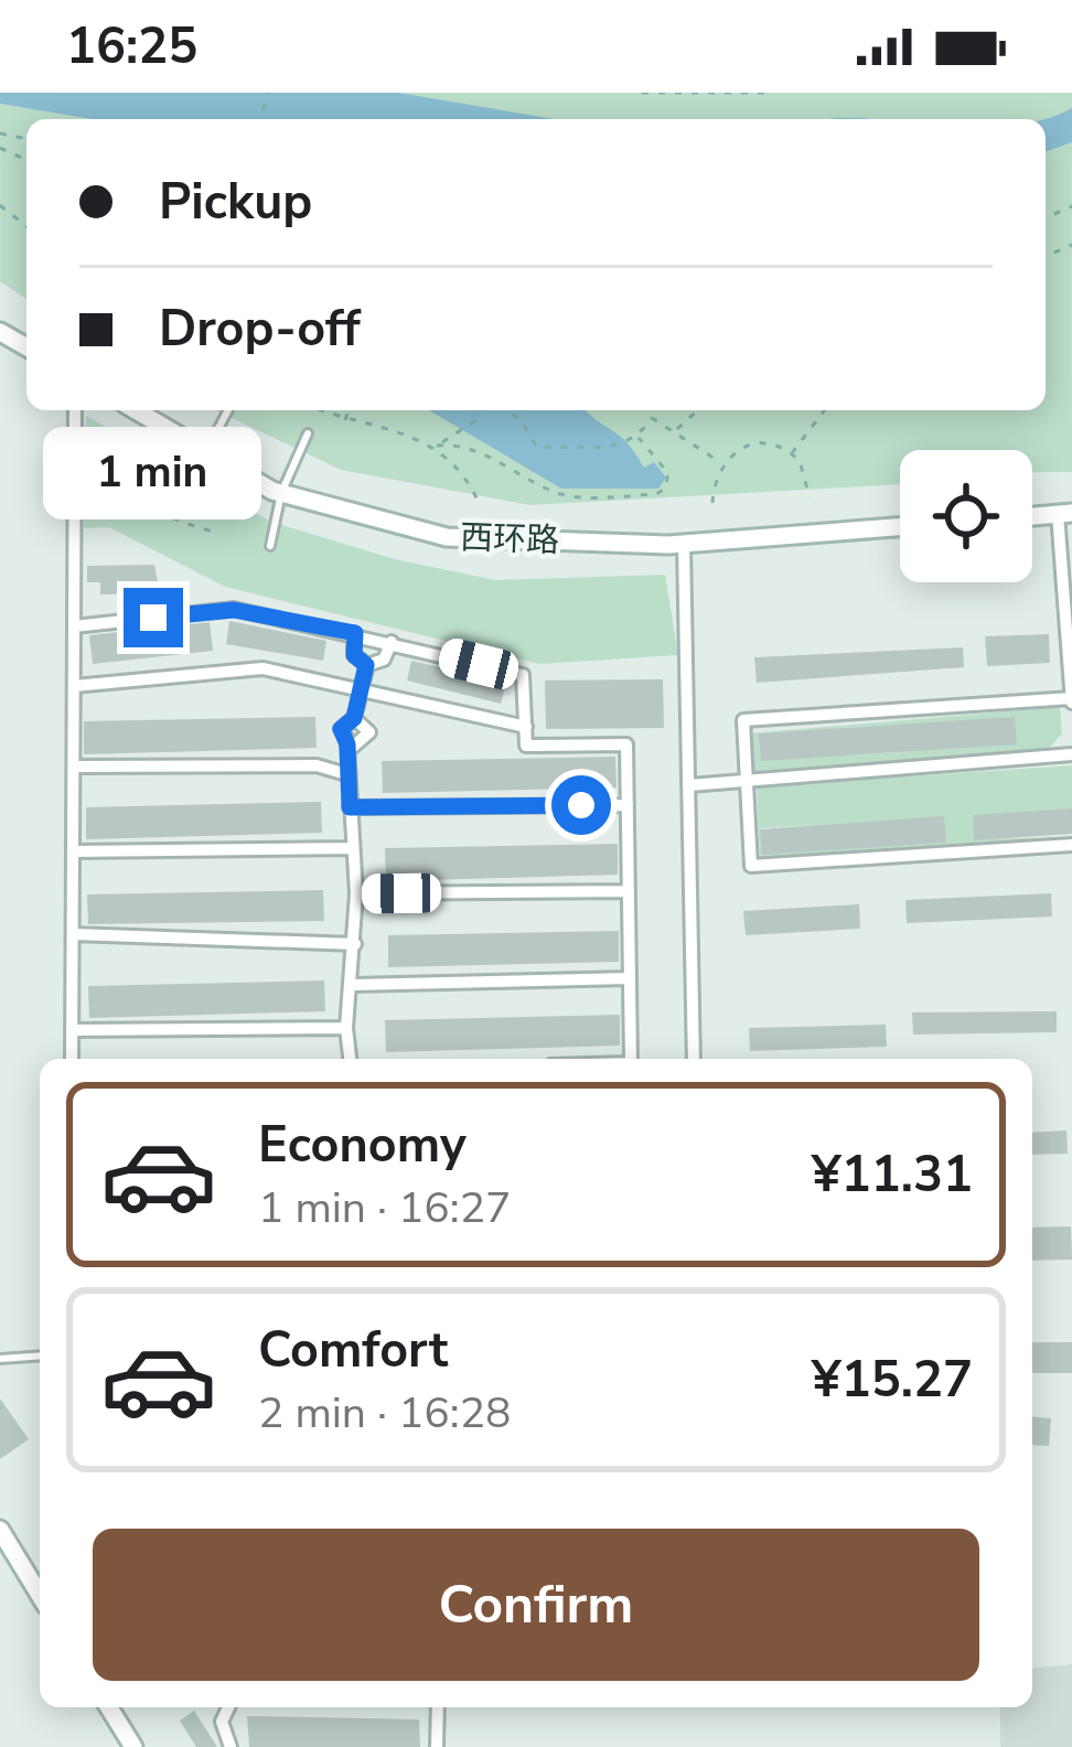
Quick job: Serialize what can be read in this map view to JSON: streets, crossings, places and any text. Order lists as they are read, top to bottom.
{
  "streets": {
    "main road": ["西环路"]
  },
  "page": {
    "status": "16:25",
    "banner": ["Pickup", "Drop-off"],
    "bubble": "1 min",
    "list": [
      {
        "name": "Economy",
        "note": "1 min · 16:27",
        "value": "¥11.31"
      },
      {
        "name": "Comfort",
        "note": "2 min · 16:28",
        "value": "¥15.27"
      }
    ],
    "buttons": "Confirm"
  }
}
